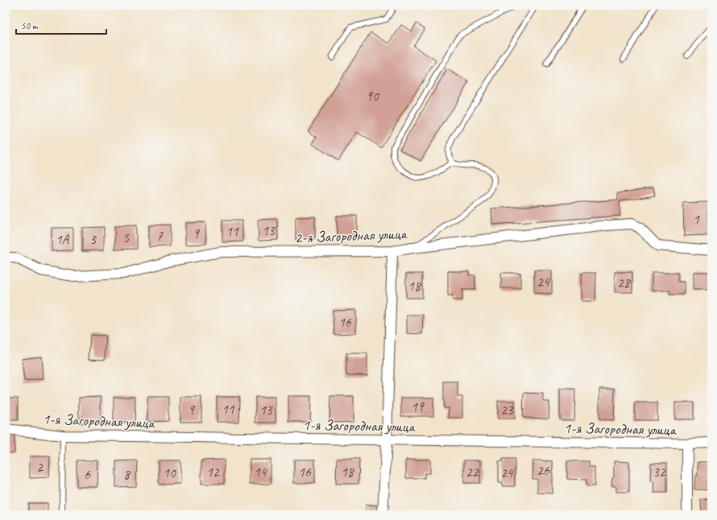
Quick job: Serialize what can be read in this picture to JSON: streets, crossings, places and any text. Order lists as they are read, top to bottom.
{
  "streets": {
    "street": ["2-я Загородная улица", "1-я Загородная улица"]
  },
  "house_numbers": [
    "90",
    "1",
    "13",
    "11",
    "9",
    "7",
    "5",
    "1А",
    "3",
    "24",
    "28",
    "18",
    "16",
    "19",
    "11",
    "9",
    "13",
    "23",
    "2",
    "26",
    "12",
    "14",
    "16",
    "18",
    "22",
    "32",
    "10",
    "24",
    "6",
    "8"
  ],
  "scale_bar": "50 m"
}
